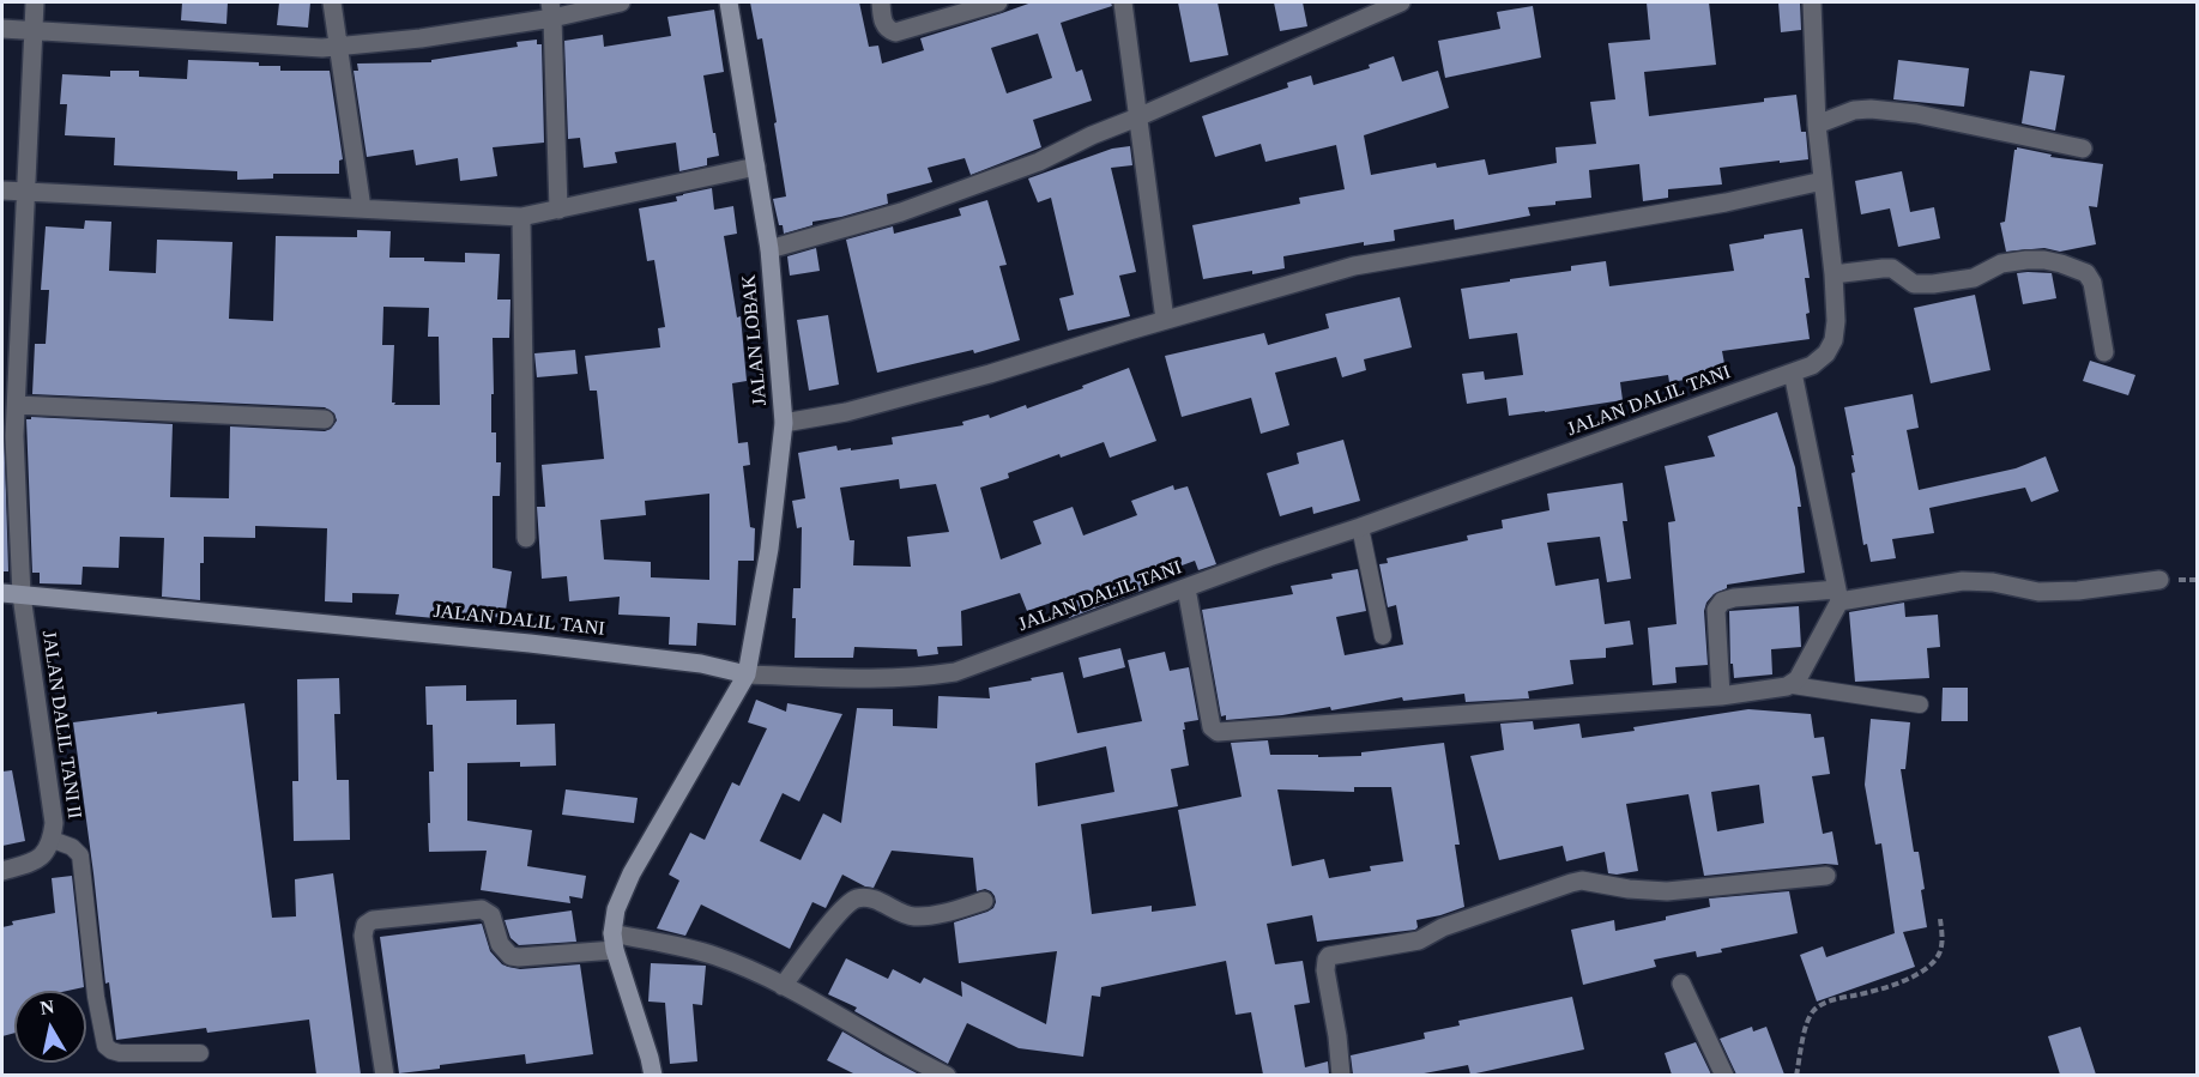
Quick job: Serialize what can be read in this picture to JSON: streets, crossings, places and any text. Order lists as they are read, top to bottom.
{
  "streets": {
    "street": ["JALAN LOBAK", "JALAN DALIL TANI", "JALAN DALIL TANI II"]
  },
  "crossings": [
    ["JALAN LOBAK", "JALAN DALIL TANI"],
    ["JALAN DALIL TANI", "JALAN DALIL TANI II"]
  ],
  "north": "top"
}
